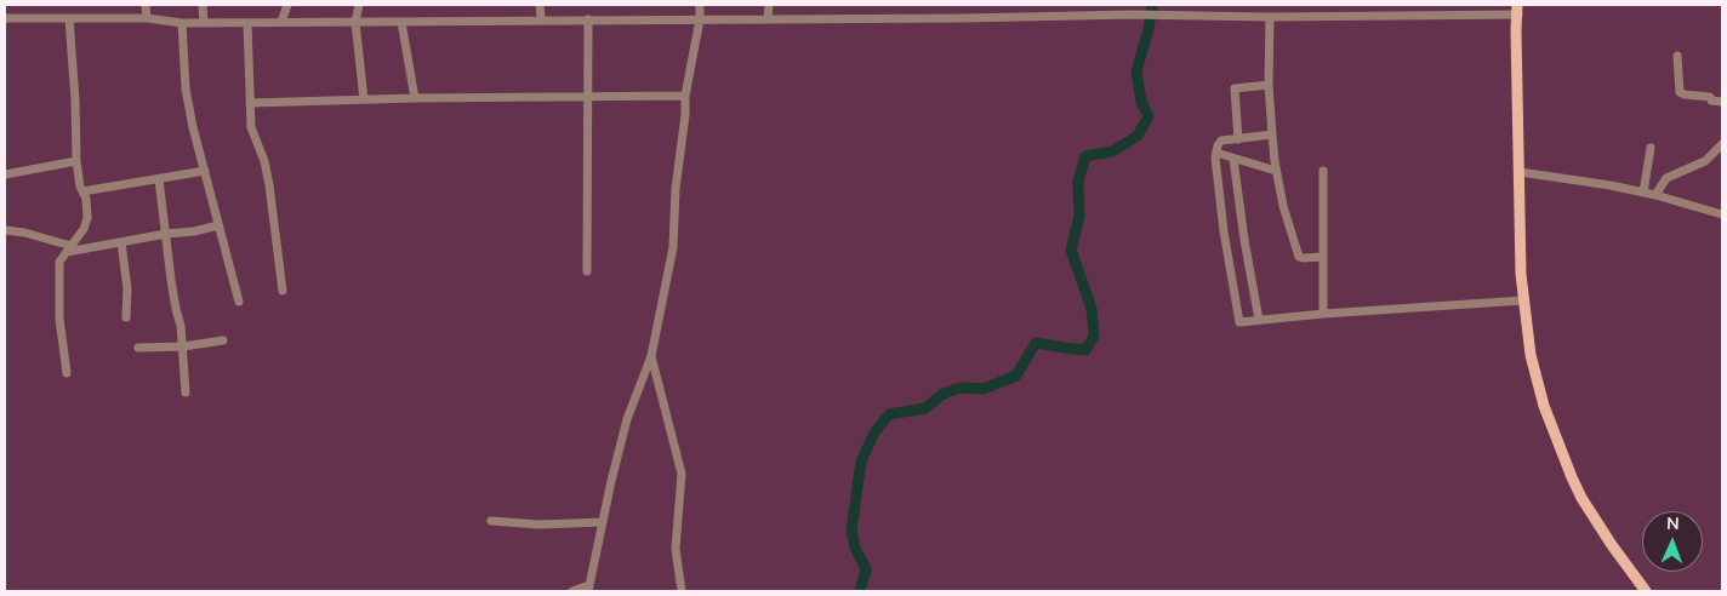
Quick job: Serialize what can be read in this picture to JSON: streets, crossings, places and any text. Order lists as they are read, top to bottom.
{
  "north": "top"
}
